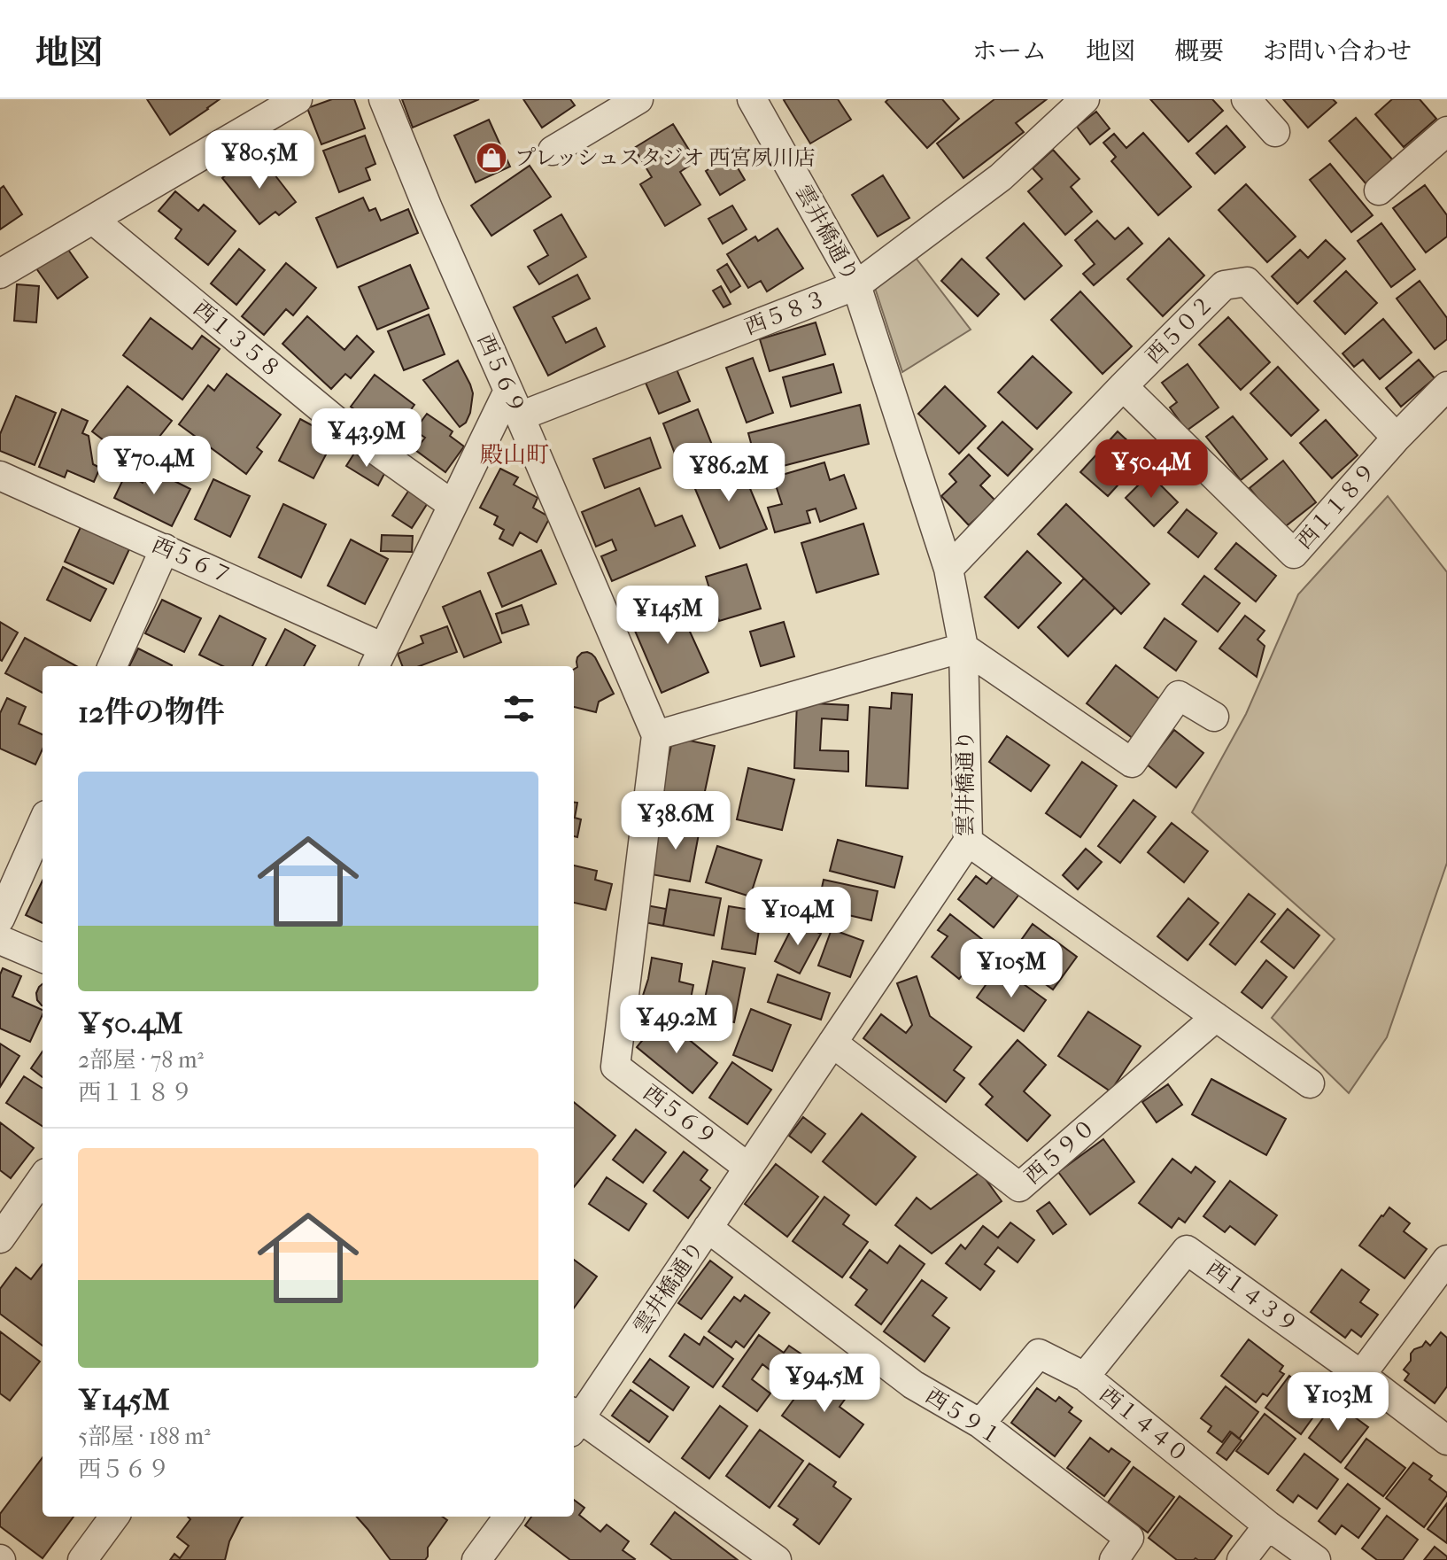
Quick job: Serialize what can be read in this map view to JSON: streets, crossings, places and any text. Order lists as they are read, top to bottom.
{
  "streets": {
    "street": [
      "雲井橋通り",
      "西５８３",
      "西５０２",
      "西１３５８",
      "西５６９",
      "西１１８９",
      "西５６７",
      "西５９０",
      "西１４３９",
      "西５９１",
      "西１４４０"
    ]
  },
  "crossings": [
    ["雲井橋通り", "西５８３"],
    ["雲井橋通り", "西５０２"],
    ["雲井橋通り", "西５６９"],
    ["雲井橋通り", "西５９０"],
    ["雲井橋通り", "西５９１"],
    ["西５８３", "西５６９"],
    ["西５０２", "西１１８９"],
    ["西１４３９", "西１４４０"],
    ["西５９１", "西１４４０"]
  ],
  "districts": ["殿山町"],
  "places": {
    "shop": ["プレッシュスタジオ 西宮夙川店"]
  },
  "page": {
    "header": "地図",
    "nav": [
      "ホーム",
      "地図",
      "概要",
      "お問い合わせ"
    ],
    "price": [
      "¥80.5M",
      "¥43.9M",
      "¥70.4M",
      "¥50.4M",
      "¥86.2M",
      "¥145M",
      "¥38.6M",
      "¥104M",
      "¥105M",
      "¥49.2M",
      "¥94.5M",
      "¥103M"
    ],
    "heading": "12件の物件",
    "list": [
      {
        "name": "¥50.4M",
        "note": "2部屋 · 78 m² · 西１１８９"
      },
      {
        "name": "¥145M",
        "note": "5部屋 · 188 m² · 西５６９"
      }
    ]
  }
}
